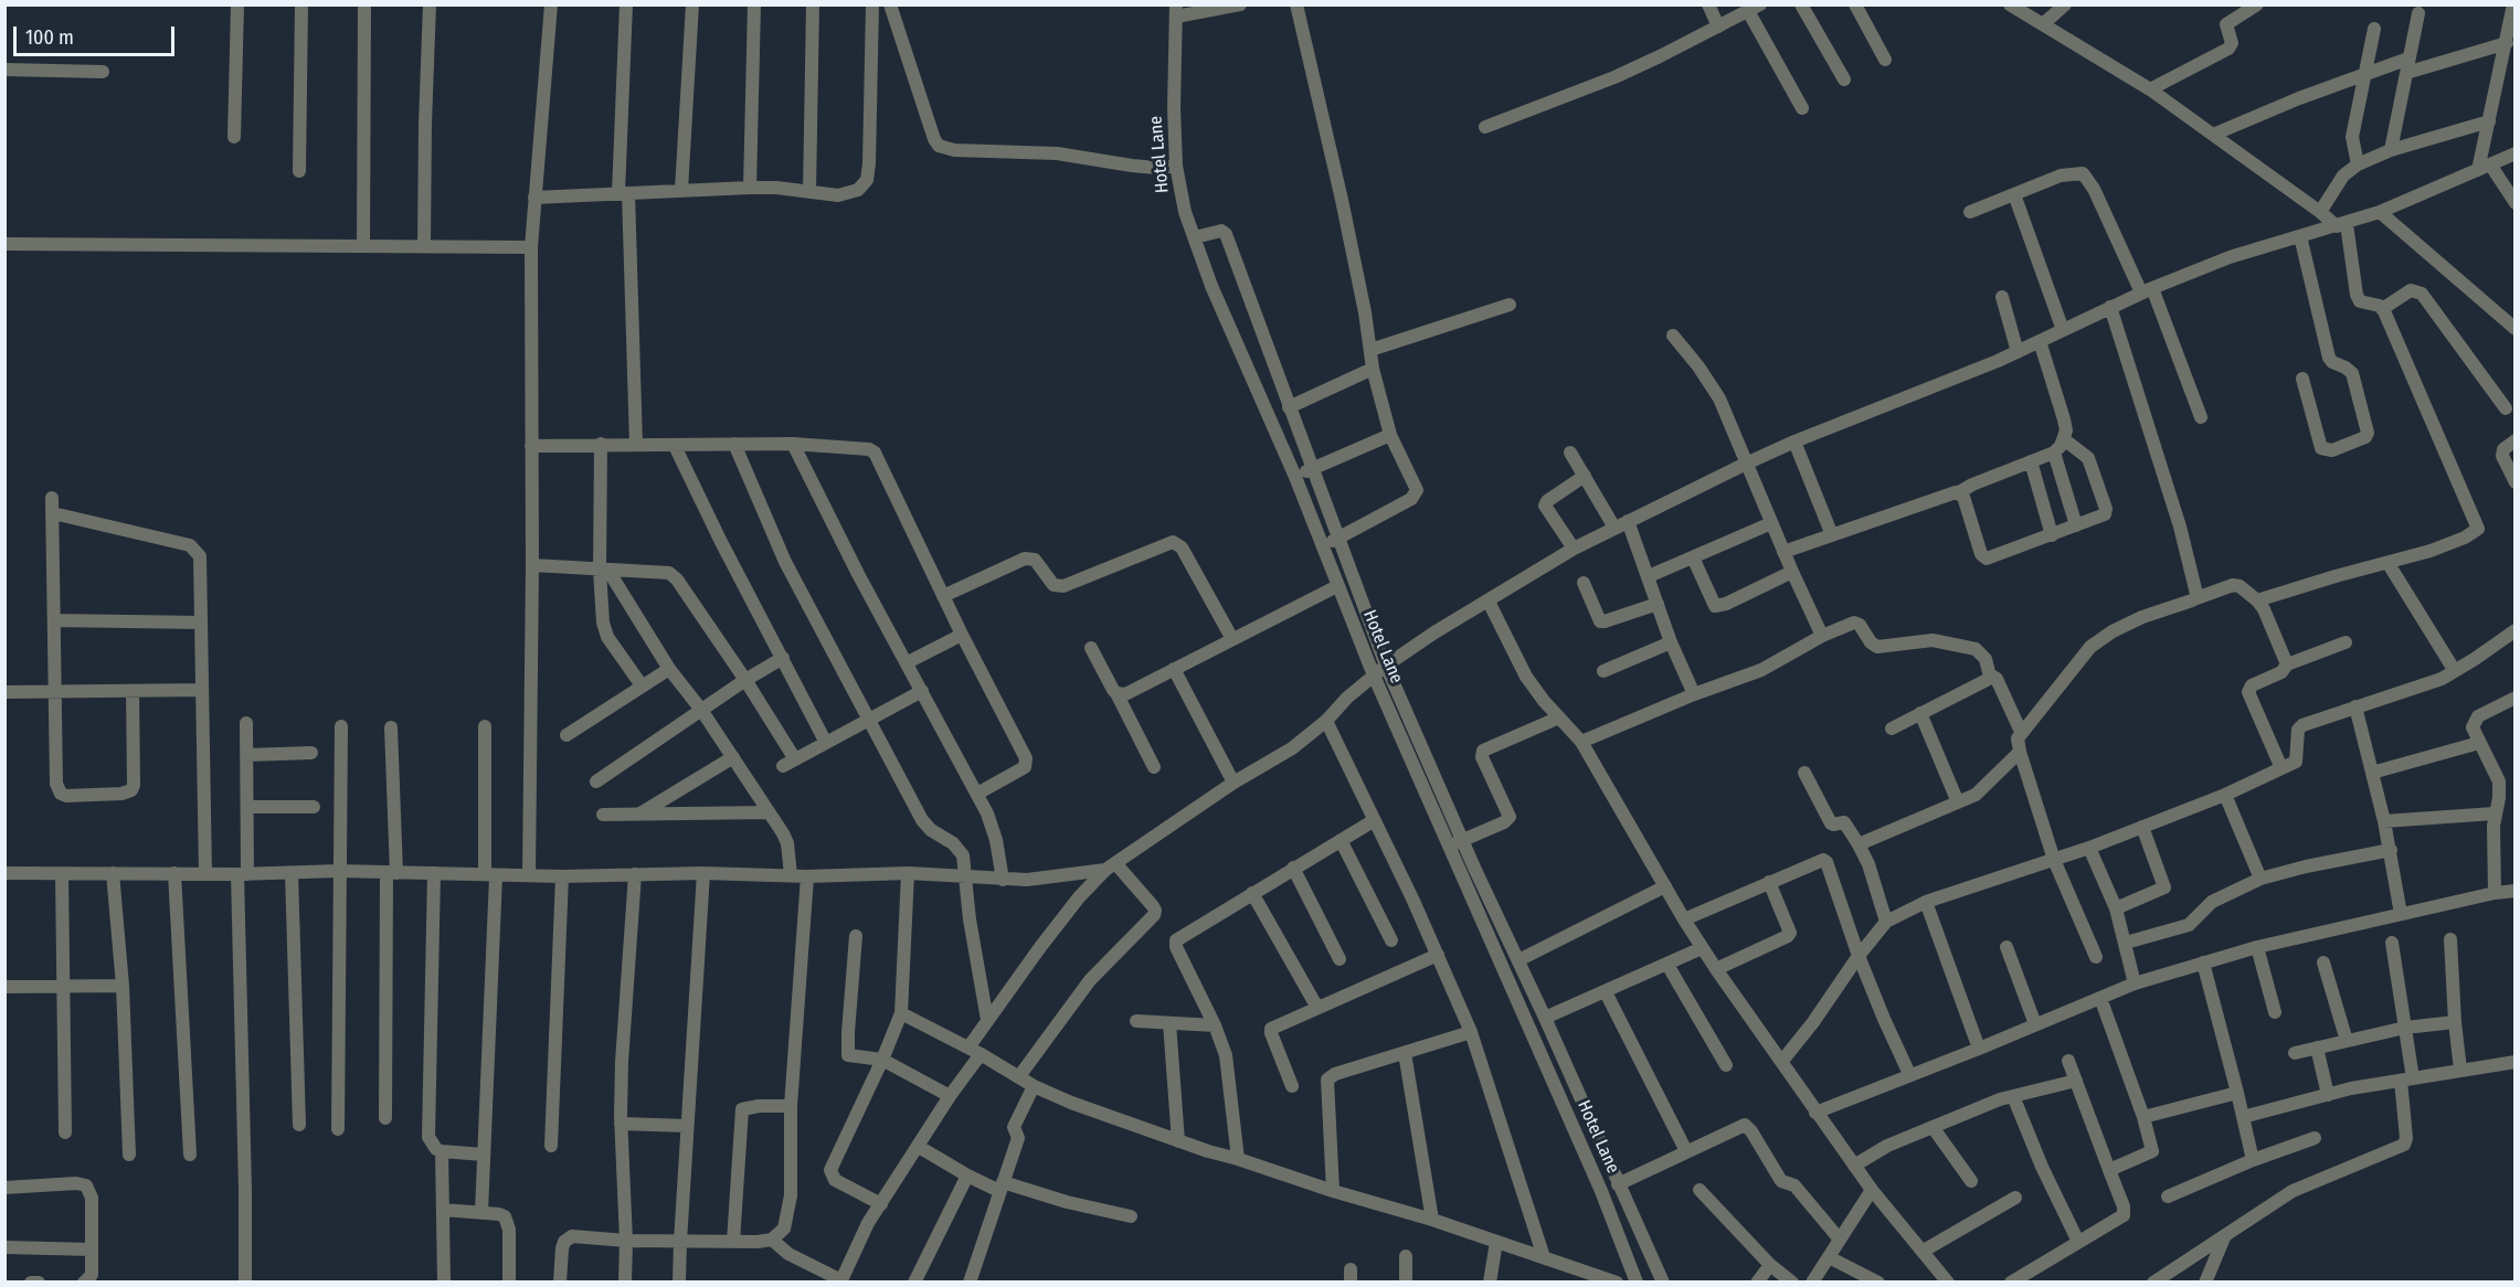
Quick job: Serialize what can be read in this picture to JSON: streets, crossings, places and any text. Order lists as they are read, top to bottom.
{
  "streets": {
    "street": ["Hotel Lane"]
  },
  "scale_bar": "100 m"
}
